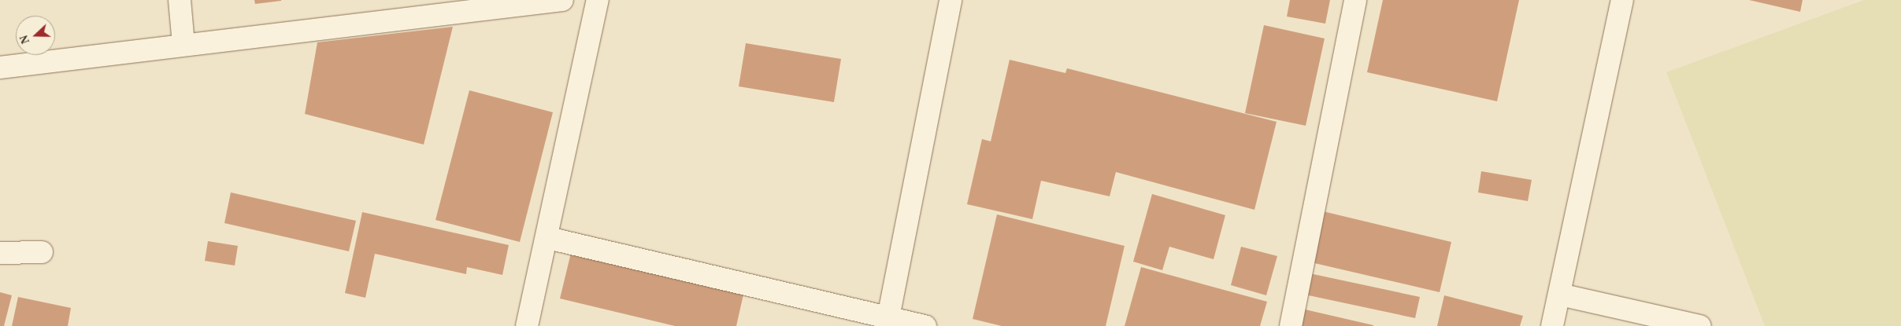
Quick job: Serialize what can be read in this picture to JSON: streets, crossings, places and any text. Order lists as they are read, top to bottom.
{
  "north": "left"
}
